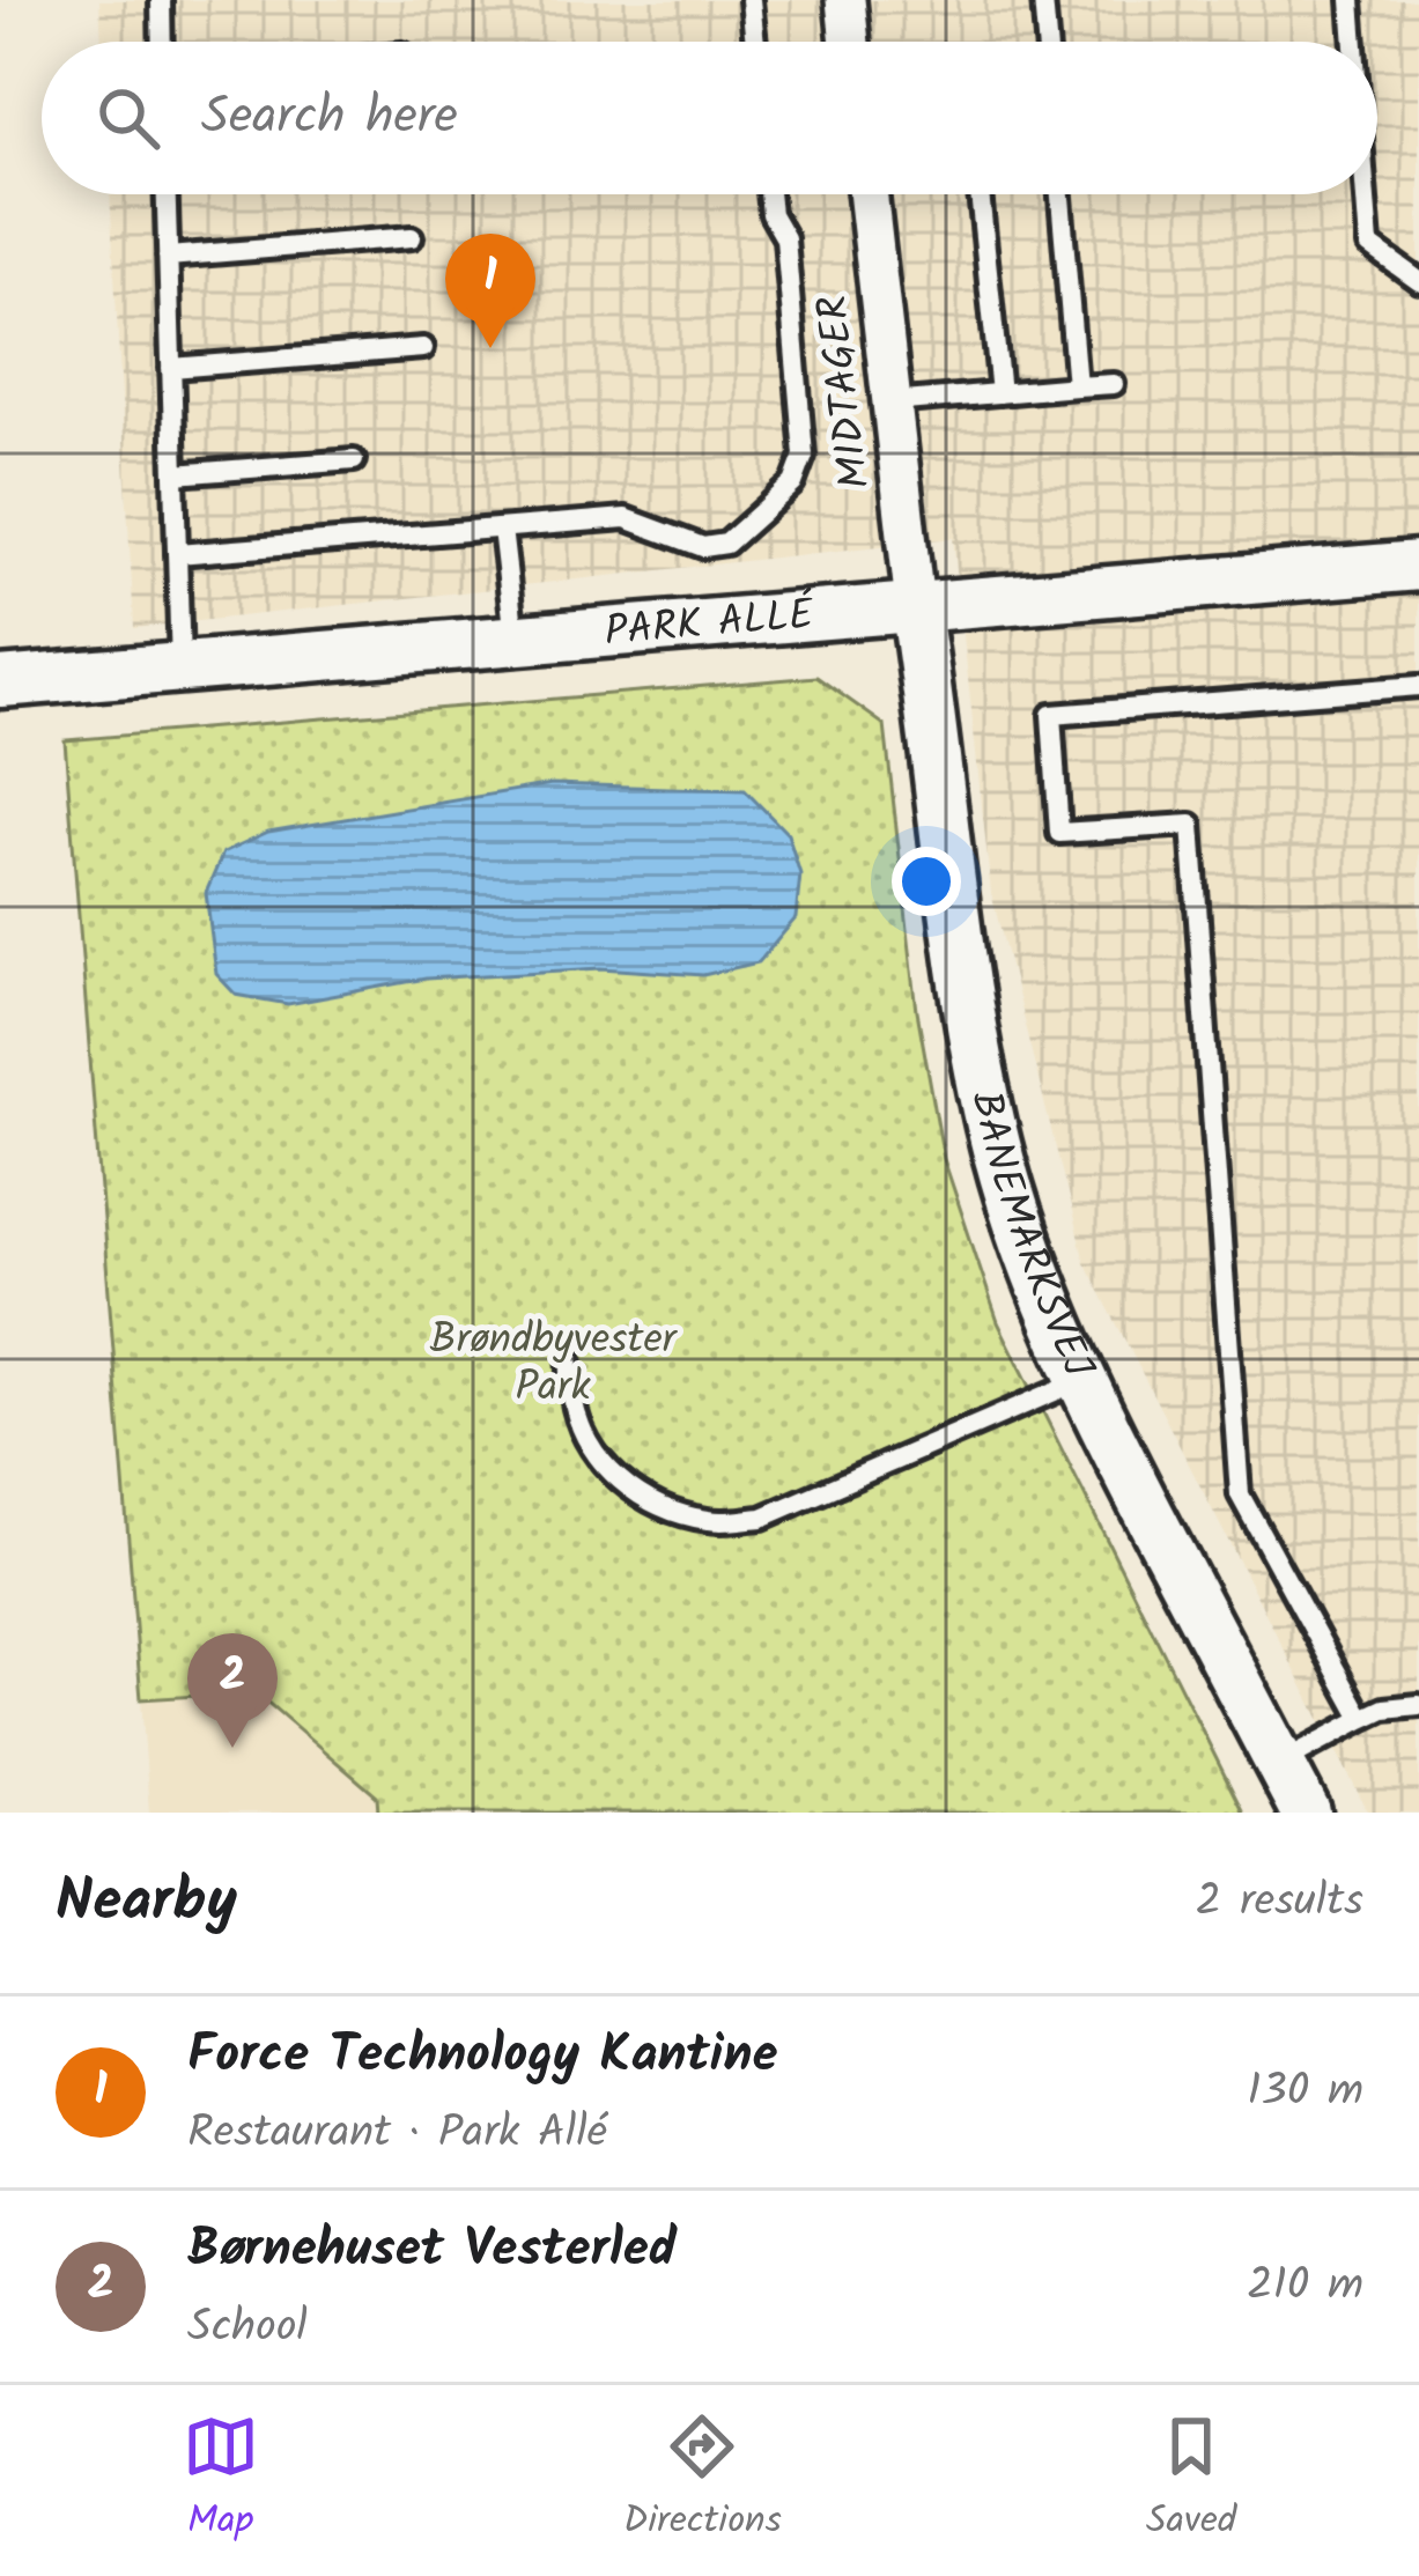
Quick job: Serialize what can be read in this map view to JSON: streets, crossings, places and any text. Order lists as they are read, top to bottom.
{
  "streets": {
    "street": ["MIDTAGER", "PARK ALLÉ", "BANEMARKSVEJ"]
  },
  "crossings": [
    ["MIDTAGER", "PARK ALLÉ"],
    ["MIDTAGER", "BANEMARKSVEJ"],
    ["PARK ALLÉ", "BANEMARKSVEJ"]
  ],
  "parks": ["Brøndbyvester Park"],
  "page": {
    "search": "Search here",
    "pins": ["1", "2"],
    "heading": ["Nearby", "2 results"],
    "list": [
      {
        "mark": "1",
        "name": "Force Technology Kantine",
        "note": "Restaurant · Park Allé",
        "value": "130 m"
      },
      {
        "mark": "2",
        "name": "Børnehuset Vesterled",
        "note": "School",
        "value": "210 m"
      }
    ],
    "nav": ["Map", "Directions", "Saved"]
  }
}
